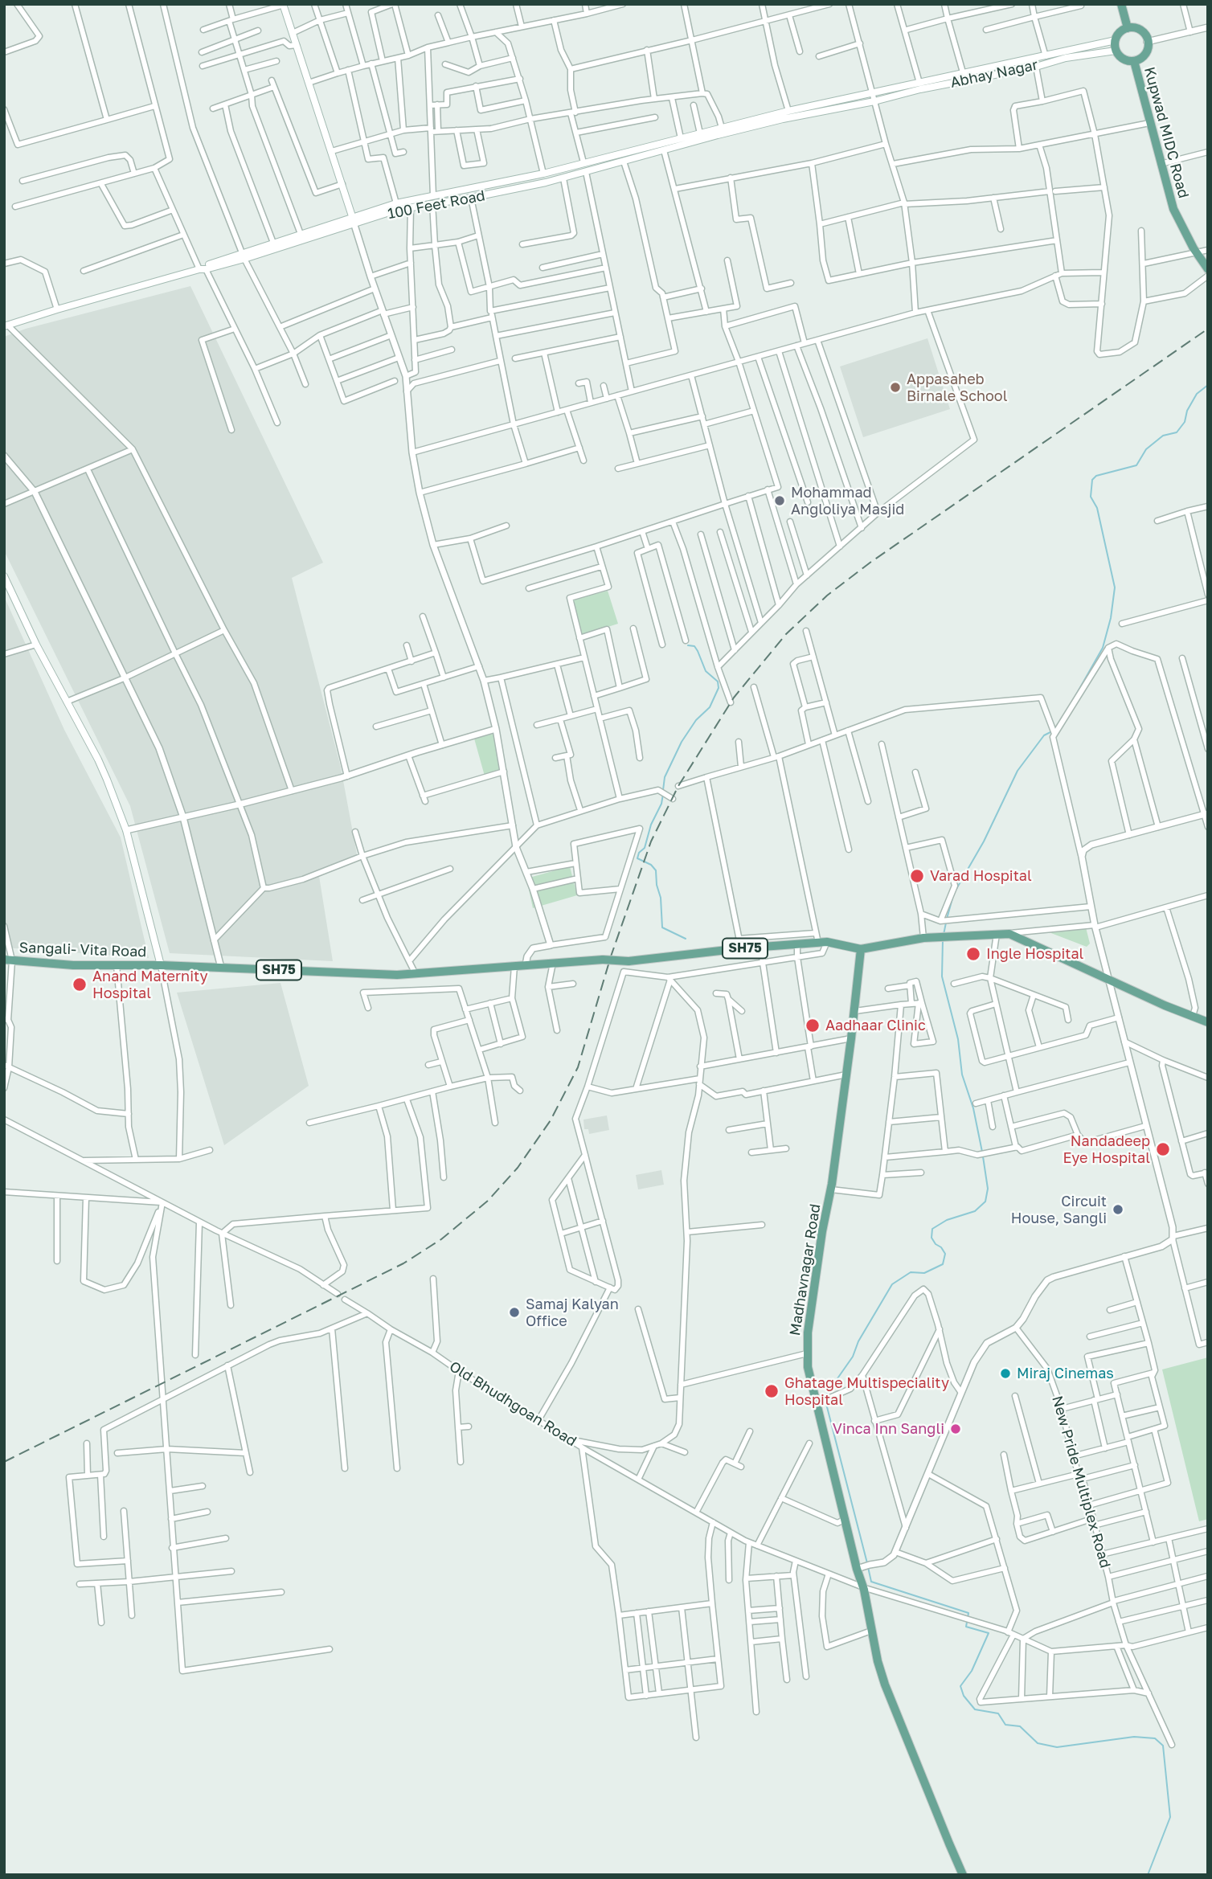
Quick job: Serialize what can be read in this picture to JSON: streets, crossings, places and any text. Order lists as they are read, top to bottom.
{
  "streets": {
    "main road": [
      "Abhay Nagar",
      "Kupwad MIDC Road",
      "100 Feet Road",
      "SH75",
      "Sangali- Vita Road",
      "Madhavnagar Road"
    ],
    "street": ["Old Bhudhgoan Road", "New Pride Multiplex Road"]
  },
  "crossings": [
    ["Abhay Nagar", "Kupwad MIDC Road"],
    ["Abhay Nagar", "100 Feet Road"],
    ["SH75", "Sangali- Vita Road"],
    ["SH75", "Madhavnagar Road"],
    ["Madhavnagar Road", "Old Bhudhgoan Road"]
  ],
  "places": [
    "Appasaheb Birnale School",
    "Mohammad Angloliya Masjid",
    "Varad Hospital",
    "Ingle Hospital",
    "Anand Maternity Hospital",
    "Aadhaar Clinic",
    "Nandadeep Eye Hospital",
    "Circuit House, Sangli",
    "Samaj Kalyan Office",
    "Miraj Cinemas",
    "Ghatage Multispeciality Hospital",
    "Vinca Inn Sangli"
  ]
}
